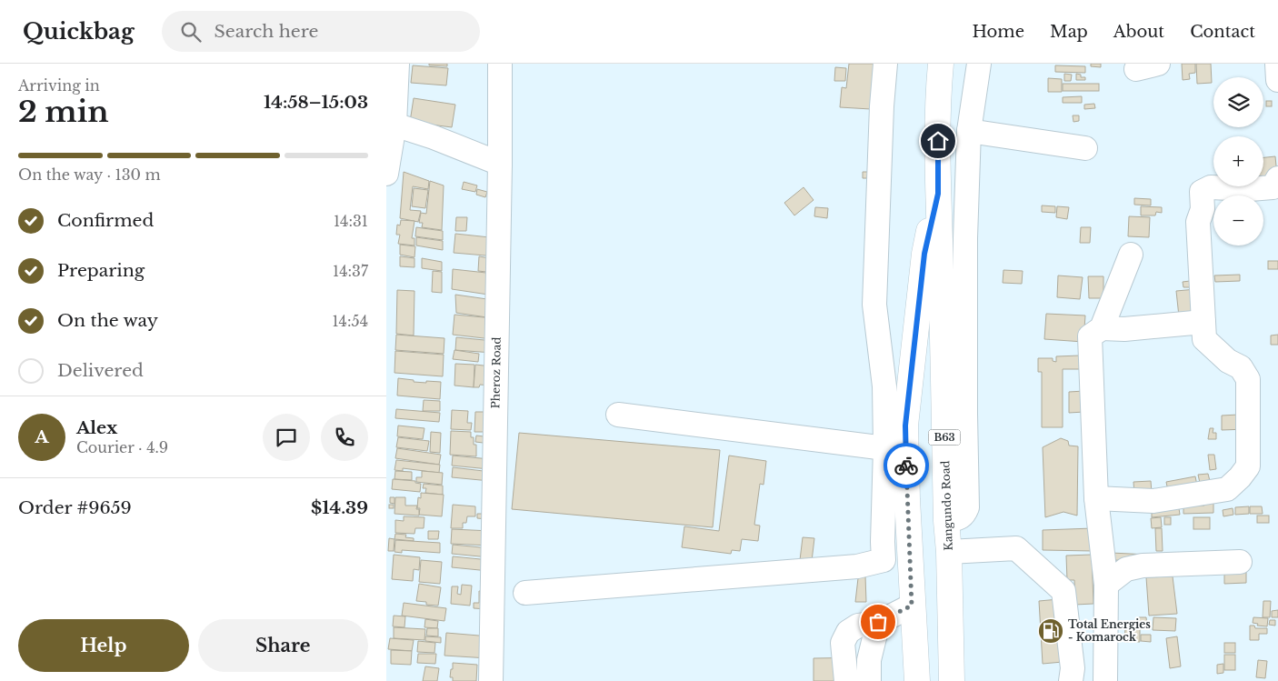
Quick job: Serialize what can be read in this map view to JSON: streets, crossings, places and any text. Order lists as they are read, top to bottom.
{
  "streets": {
    "highway": ["B63", "Kangundo Road"],
    "street": ["Pheroz Road"]
  },
  "places": {
    "fuel station": ["Total Energies - Komarock"]
  },
  "page": {
    "header": "Quickbag",
    "search": "Search here",
    "nav": [
      "Home",
      "Map",
      "About",
      "Contact"
    ],
    "heading": ["2 min", "Arriving in", "14:58–15:03"],
    "panel": [
      "Alex",
      "Courier · 4.9",
      "Order #9659",
      "$14.39"
    ],
    "map_buttons": ["+", "−"],
    "bar": "On the way · 130 m",
    "list": [
      ["Confirmed", "14:31"],
      ["Preparing", "14:37"],
      ["On the way", "14:54"],
      "Delivered"
    ],
    "round": "A",
    "buttons": ["Help", "Share"]
  }
}
